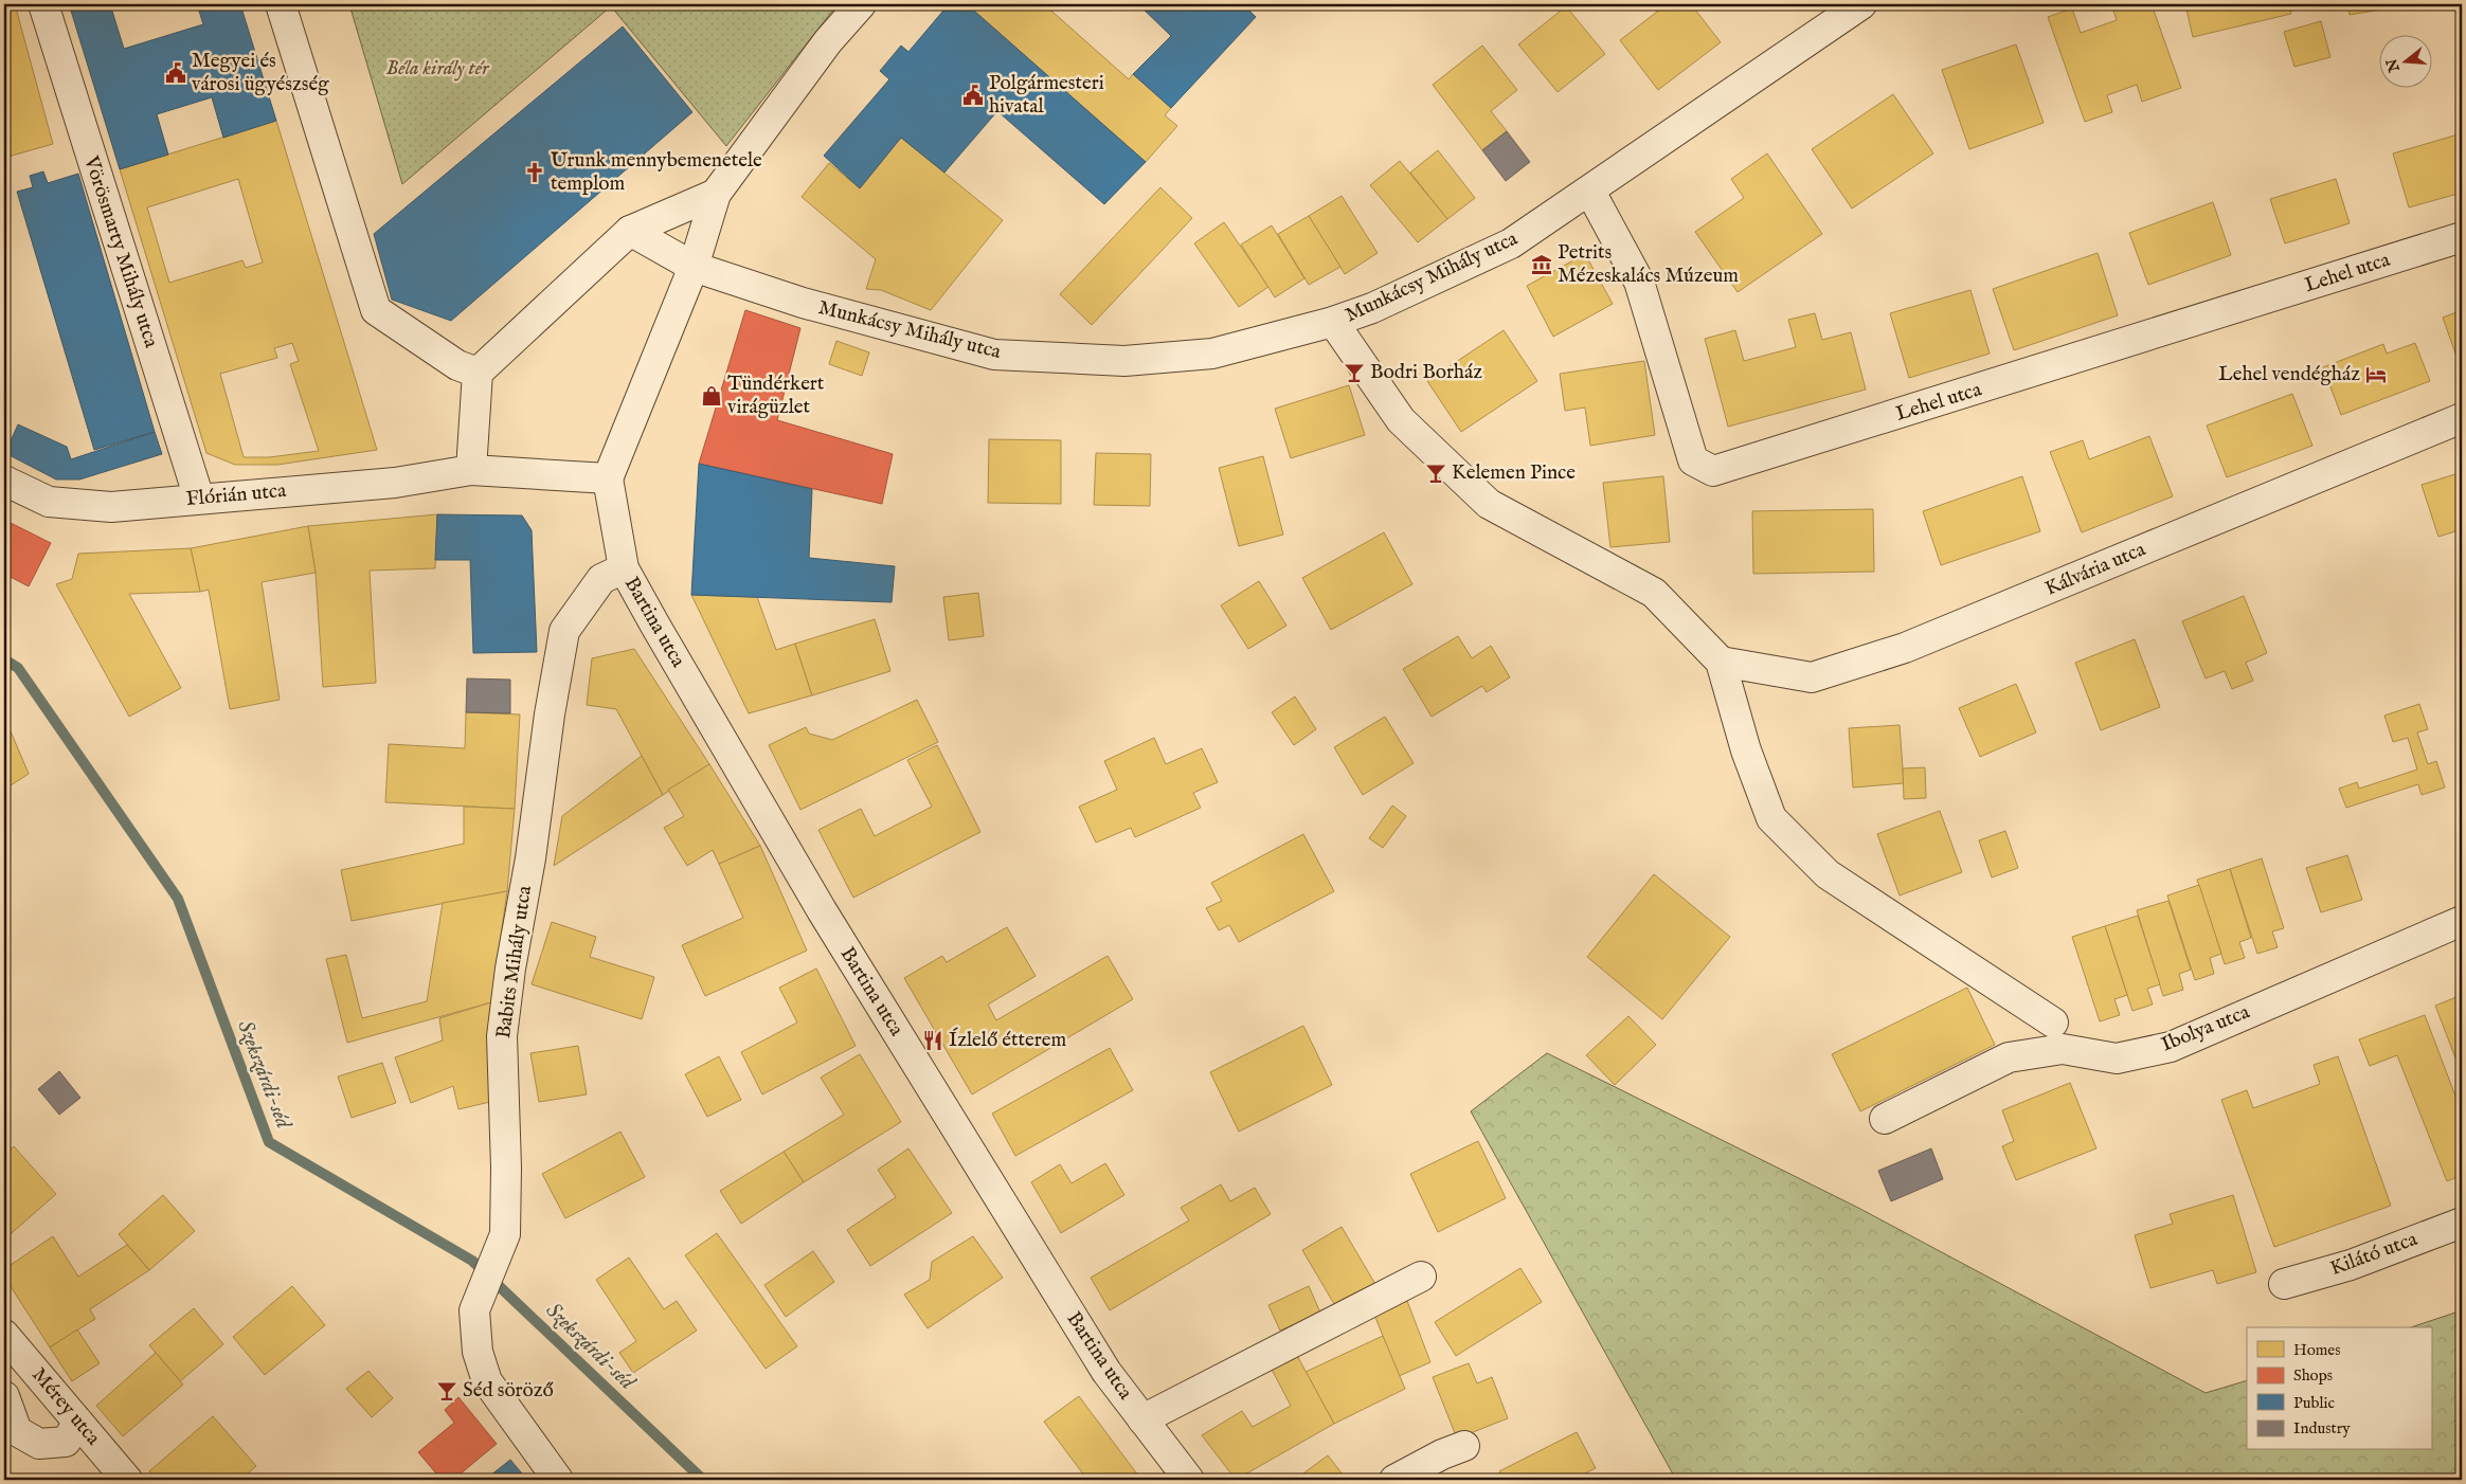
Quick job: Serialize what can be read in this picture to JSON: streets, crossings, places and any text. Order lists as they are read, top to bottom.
{
  "streets": {
    "street": [
      "Vörösmarty Mihály utca",
      "Lehel utca",
      "Munkácsy Mihály utca",
      "Flórián utca",
      "Kálvária utca",
      "Bartina utca",
      "Babits Mihály utca",
      "Ibolya utca",
      "Kilátó utca",
      "Mérey utca"
    ]
  },
  "crossings": [
    ["Vörösmarty Mihály utca", "Flórián utca"],
    ["Lehel utca", "Munkácsy Mihály utca"],
    ["Bartina utca", "Babits Mihály utca"]
  ],
  "water": ["Szekszárdi-séd"],
  "parks": ["Béla király tér"],
  "places": {
    "public building": ["Megyei és városi ügyészség", "Polgármesteri hivatal"],
    "church": ["Urunk mennybemenetele templom"],
    "museum": ["Petrits Mézeskalács Múzeum"],
    "bar": ["Bodri Borház", "Kelemen Pince", "Séd söröző"],
    "hotel": ["Lehel vendégház"],
    "shop": ["Tündérkert virágüzlet"],
    "restaurant": ["Ízlelő étterem"]
  },
  "legend": [
    "Homes",
    "Shops",
    "Public",
    "Industry"
  ],
  "north": "left"
}
